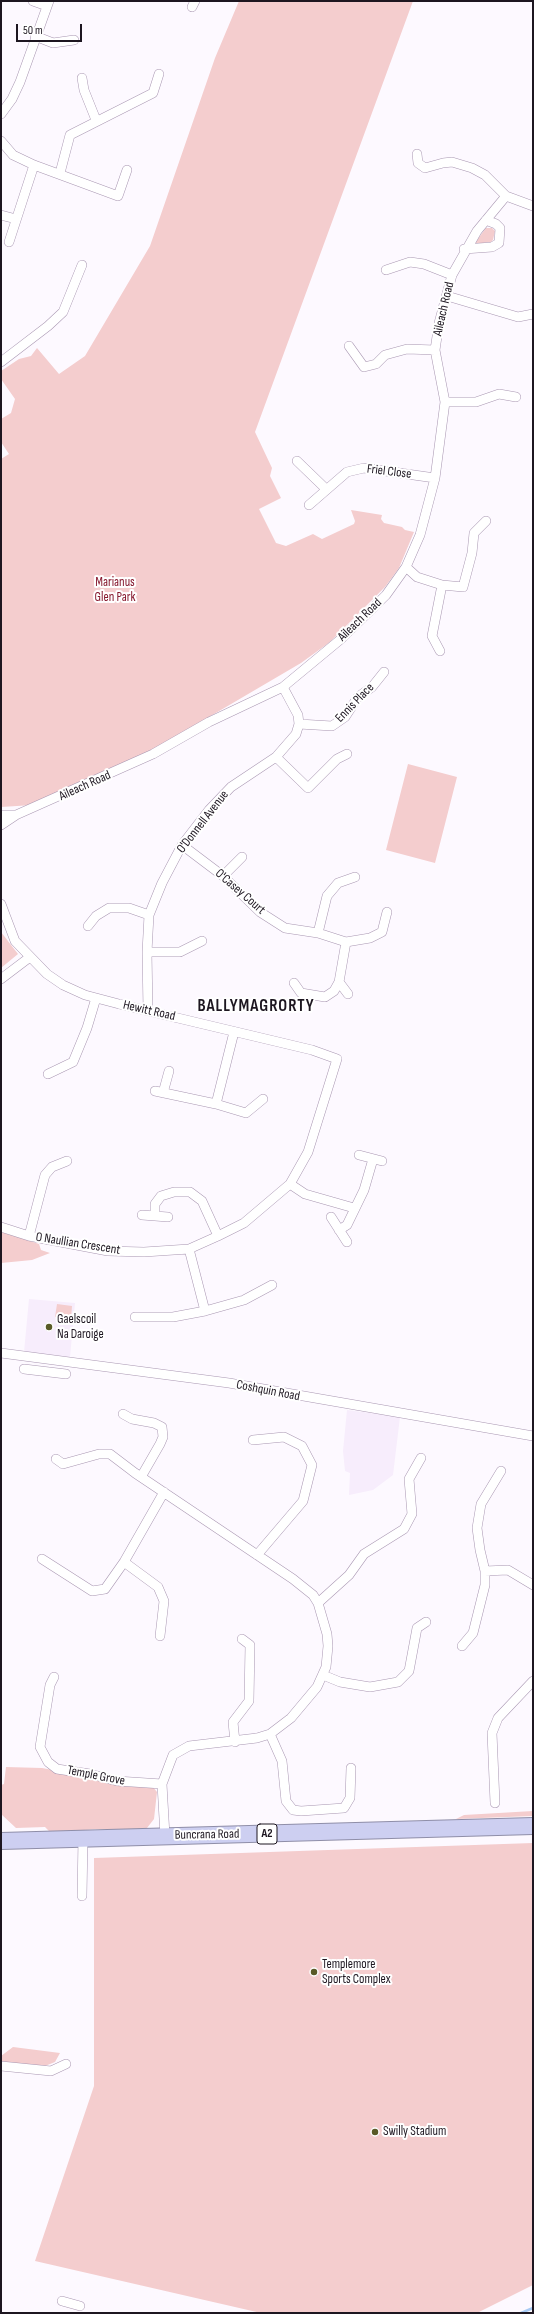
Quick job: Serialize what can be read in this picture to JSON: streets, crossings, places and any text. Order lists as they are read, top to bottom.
{
  "streets": {
    "highway": ["A2", "Buncrana Road"],
    "street": [
      "Aileach Road",
      "Friel Close",
      "Ennis Place",
      "O'Donnell Avenue",
      "O'Casey Court",
      "Hewitt Road",
      "O Naullian Crescent",
      "Coshquin Road",
      "Temple Grove"
    ]
  },
  "crossings": [
    ["Aileach Road", "Friel Close"],
    ["Ennis Place", "O'Donnell Avenue"],
    ["O'Donnell Avenue", "O'Casey Court"],
    ["O'Donnell Avenue", "Hewitt Road"],
    ["Hewitt Road", "O Naullian Crescent"]
  ],
  "districts": ["BALLYMAGRORTY"],
  "parks": ["Marianus Glen Park"],
  "places": ["Gaelscoil Na Daroige", "Templemore Sports Complex", "Swilly Stadium"],
  "scale_bar": "50 m"
}
